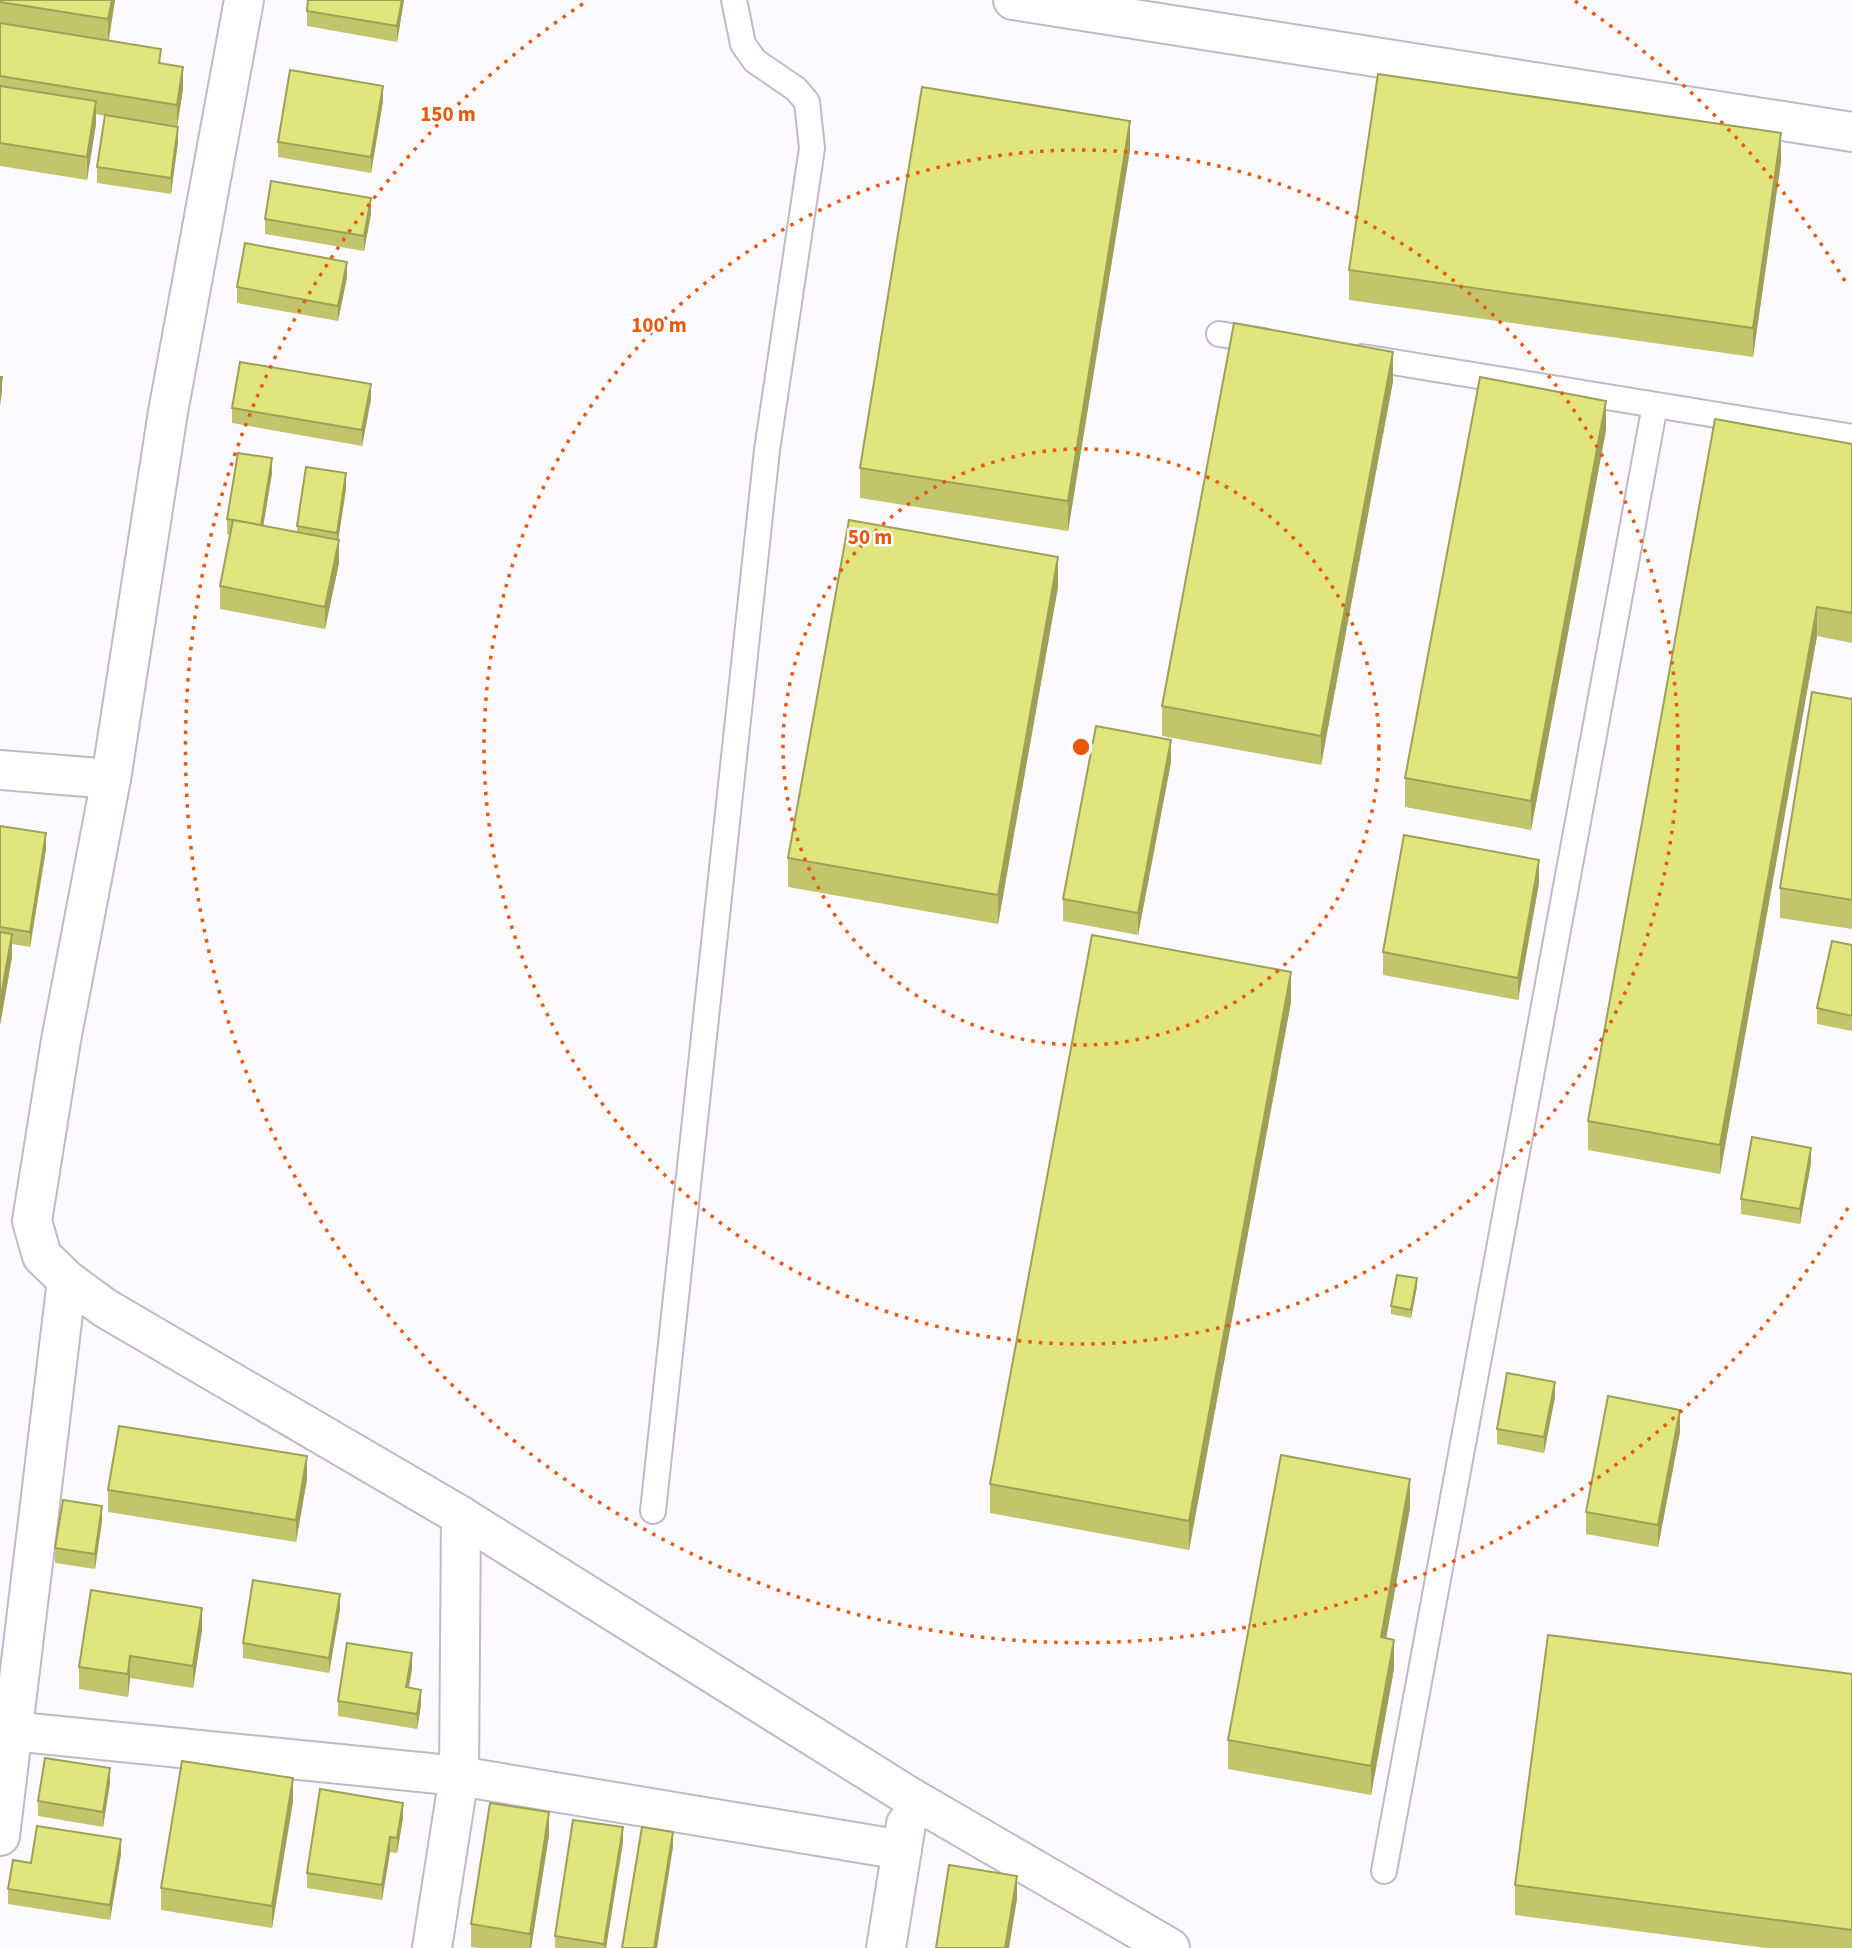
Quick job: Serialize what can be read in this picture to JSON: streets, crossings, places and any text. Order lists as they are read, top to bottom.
{
  "rings": ["150 m", "100 m", "50 m"]
}
